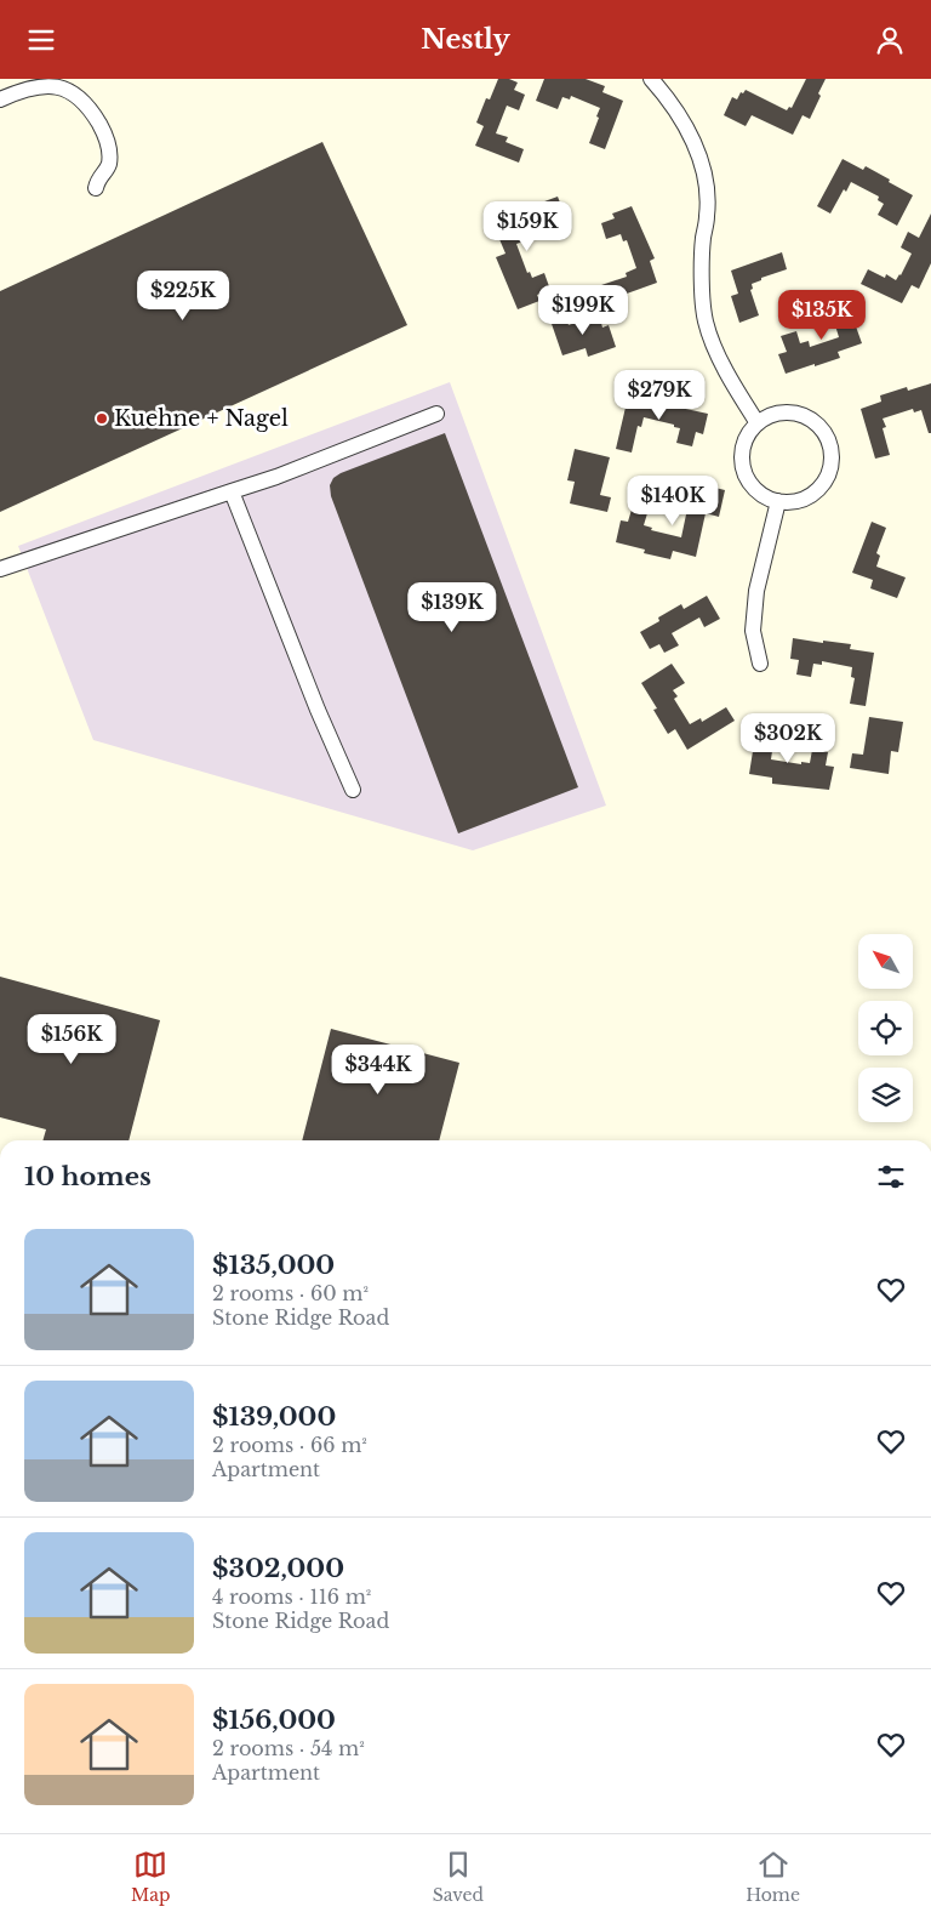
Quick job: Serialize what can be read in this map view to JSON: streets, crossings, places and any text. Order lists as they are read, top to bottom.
{
  "places": ["Kuehne + Nagel"],
  "north": "top left",
  "page": {
    "header": "Nestly",
    "price": [
      "$159K",
      "$225K",
      "$199K",
      "$135K",
      "$279K",
      "$140K",
      "$139K",
      "$302K",
      "$156K",
      "$344K"
    ],
    "heading": "10 homes",
    "list": [
      {
        "name": "$135,000",
        "note": "2 rooms · 60 m² · Stone Ridge Road"
      },
      {
        "name": "$139,000",
        "note": "2 rooms · 66 m² · Apartment"
      },
      {
        "name": "$302,000",
        "note": "4 rooms · 116 m² · Stone Ridge Road"
      },
      {
        "name": "$156,000",
        "note": "2 rooms · 54 m² · Apartment"
      }
    ],
    "tabs": ["Map", "Saved", "Home"]
  }
}
